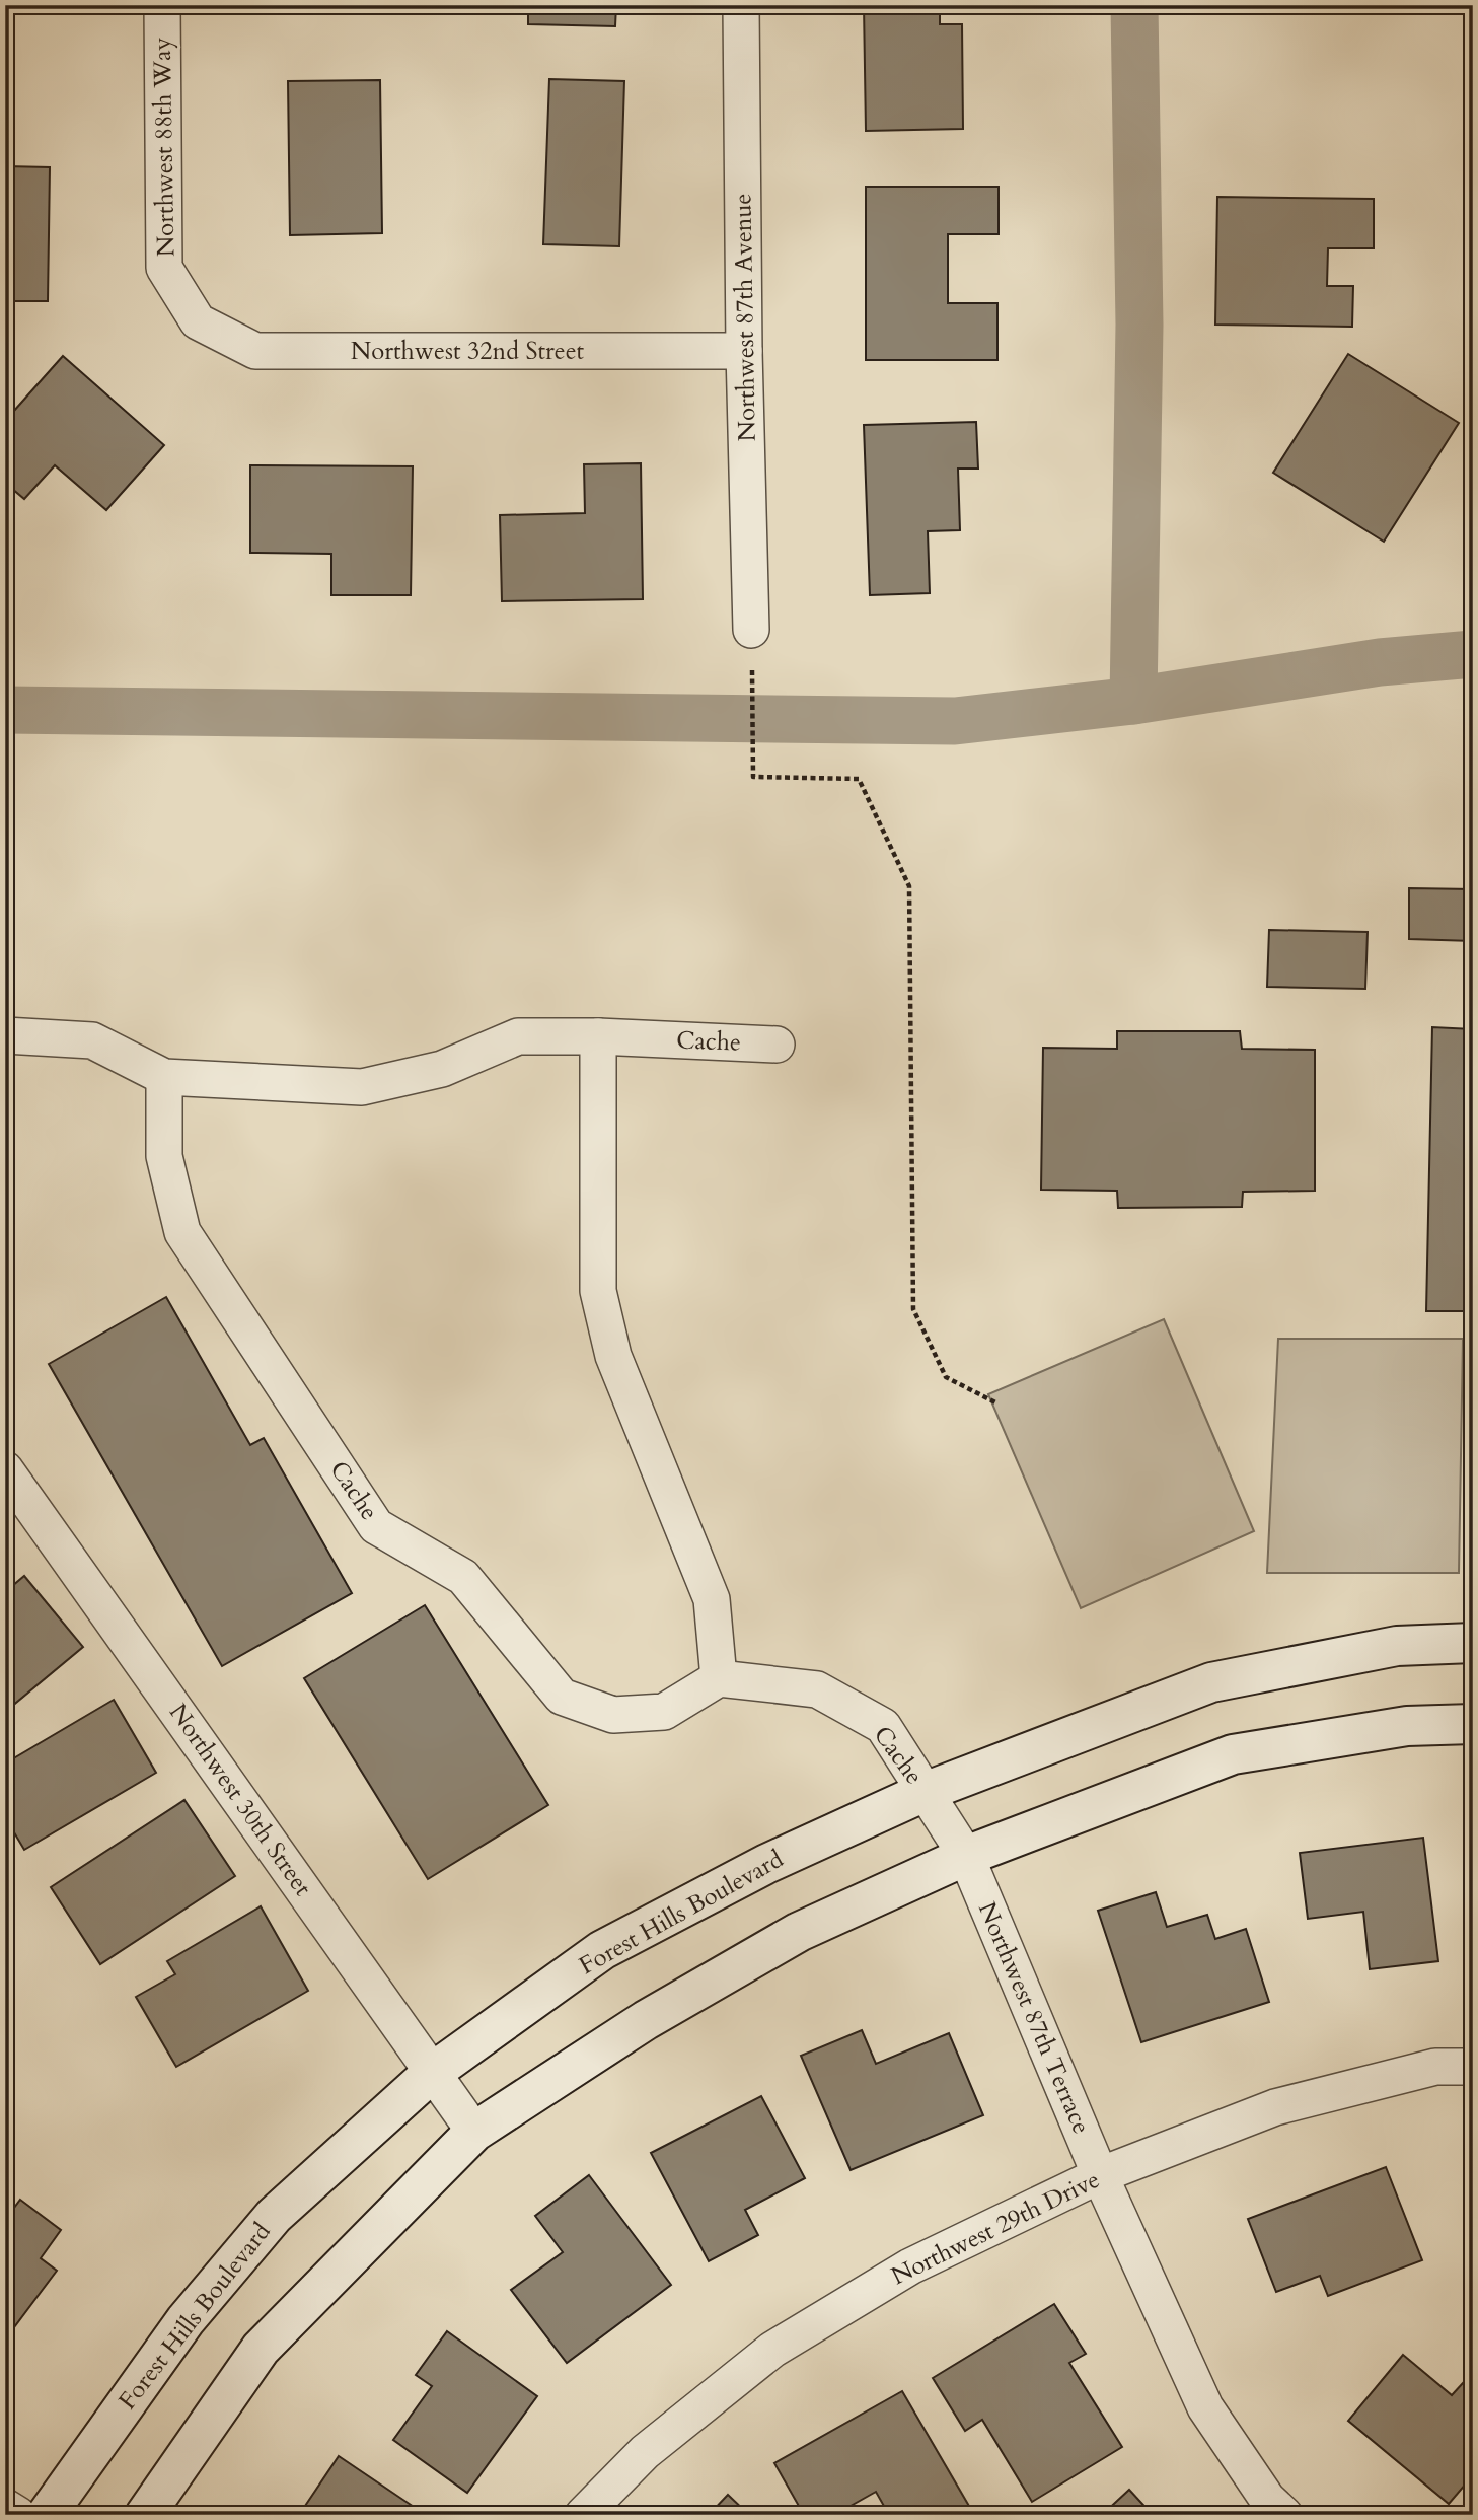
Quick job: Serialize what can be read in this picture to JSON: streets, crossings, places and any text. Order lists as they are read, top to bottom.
{
  "streets": {
    "street": [
      "Northwest 88th Way",
      "Northwest 87th Avenue",
      "Northwest 32nd Street",
      "Cache",
      "Northwest 30th Street",
      "Forest Hills Boulevard",
      "Northwest 87th Terrace",
      "Northwest 29th Drive"
    ]
  },
  "crossings": [
    ["Northwest 88th Way", "Northwest 32nd Street"],
    ["Northwest 87th Avenue", "Northwest 32nd Street"],
    ["Cache", "Forest Hills Boulevard"],
    ["Cache", "Northwest 87th Terrace"],
    ["Northwest 30th Street", "Forest Hills Boulevard"],
    ["Northwest 87th Terrace", "Northwest 29th Drive"]
  ]
}
